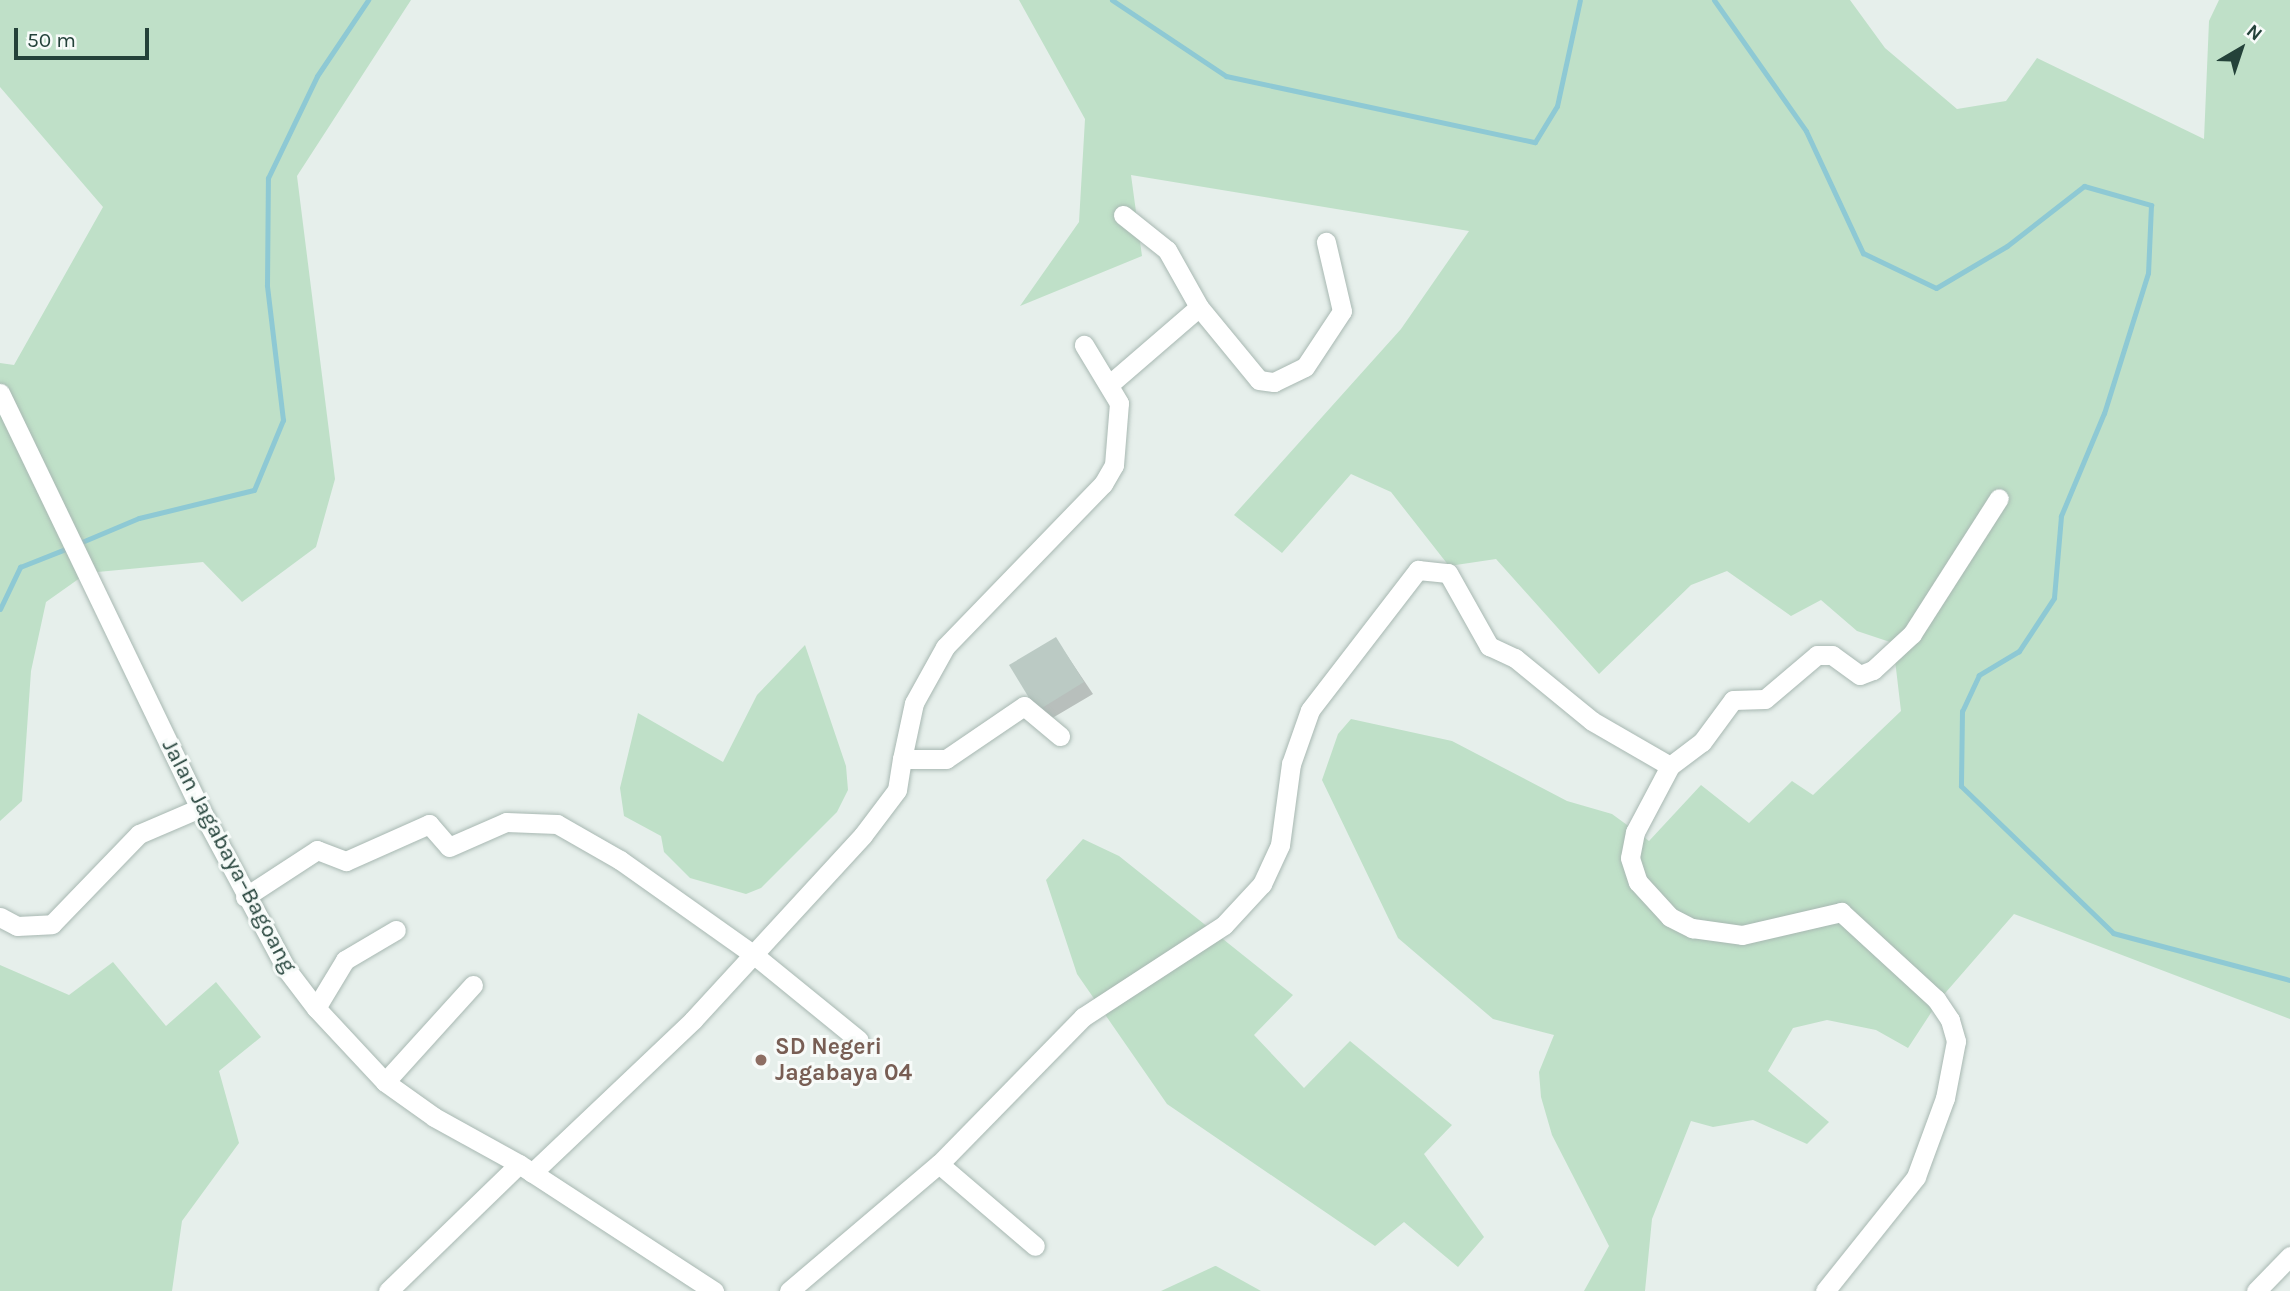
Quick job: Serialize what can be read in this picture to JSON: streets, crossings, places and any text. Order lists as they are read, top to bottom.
{
  "streets": {
    "street": ["Jalan Jagabaya–Bagoang"]
  },
  "places": ["SD Negeri Jagabaya 04"],
  "scale_bar": "50 m",
  "north": "top right"
}
